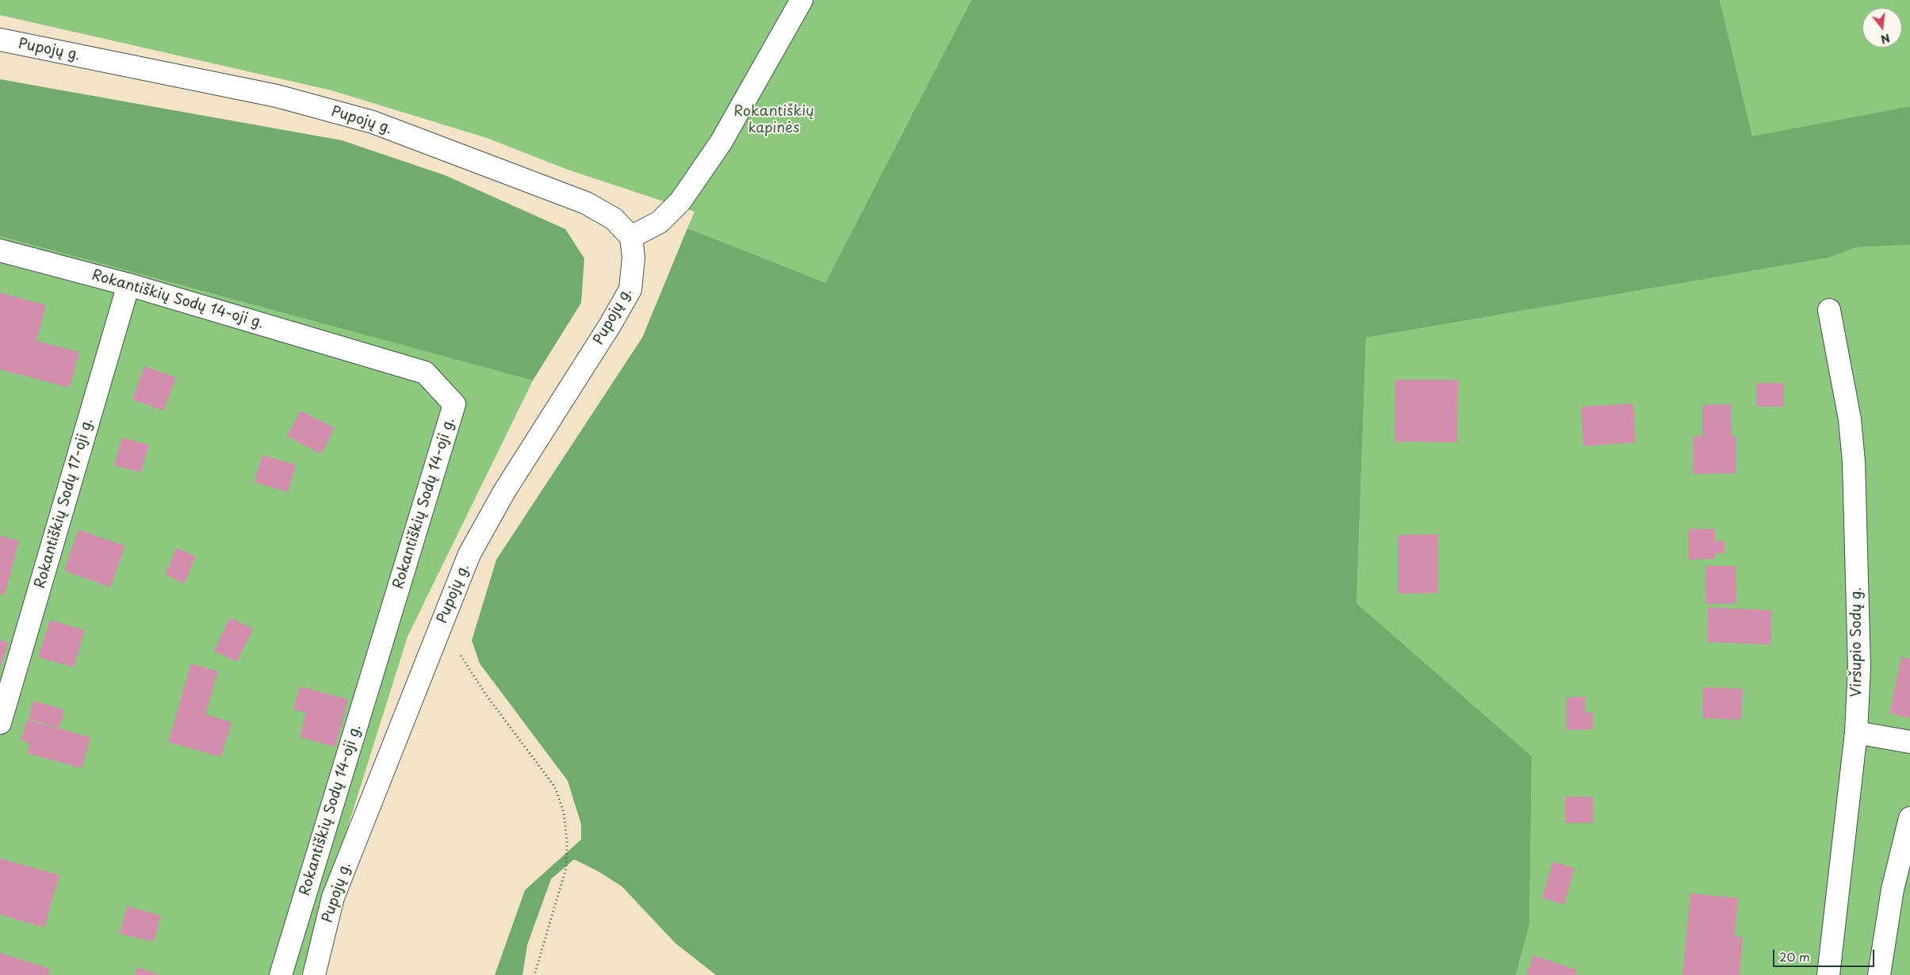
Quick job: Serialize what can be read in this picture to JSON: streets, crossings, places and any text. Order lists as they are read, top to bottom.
{
  "streets": {
    "street": [
      "Pupojų g.",
      "Rokantiškių Sodų 14-oji g.",
      "Rokantiškių Sodų 17-oji g.",
      "Viršupio Sodų g."
    ]
  },
  "crossings": [
    ["Rokantiškių Sodų 14-oji g.", "Rokantiškių Sodų 17-oji g."]
  ],
  "parks": ["Rokantiškių kapinės"],
  "scale_bar": "20 m",
  "north": "bottom"
}
